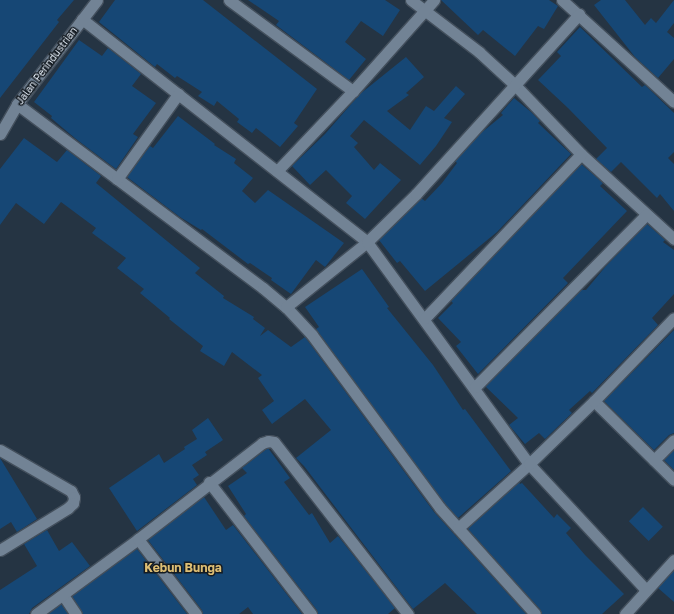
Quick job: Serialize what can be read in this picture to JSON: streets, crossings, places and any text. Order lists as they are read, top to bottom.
{
  "streets": {
    "street": ["Jalan Perindustrian"]
  },
  "districts": ["Kebun Bunga"]
}
